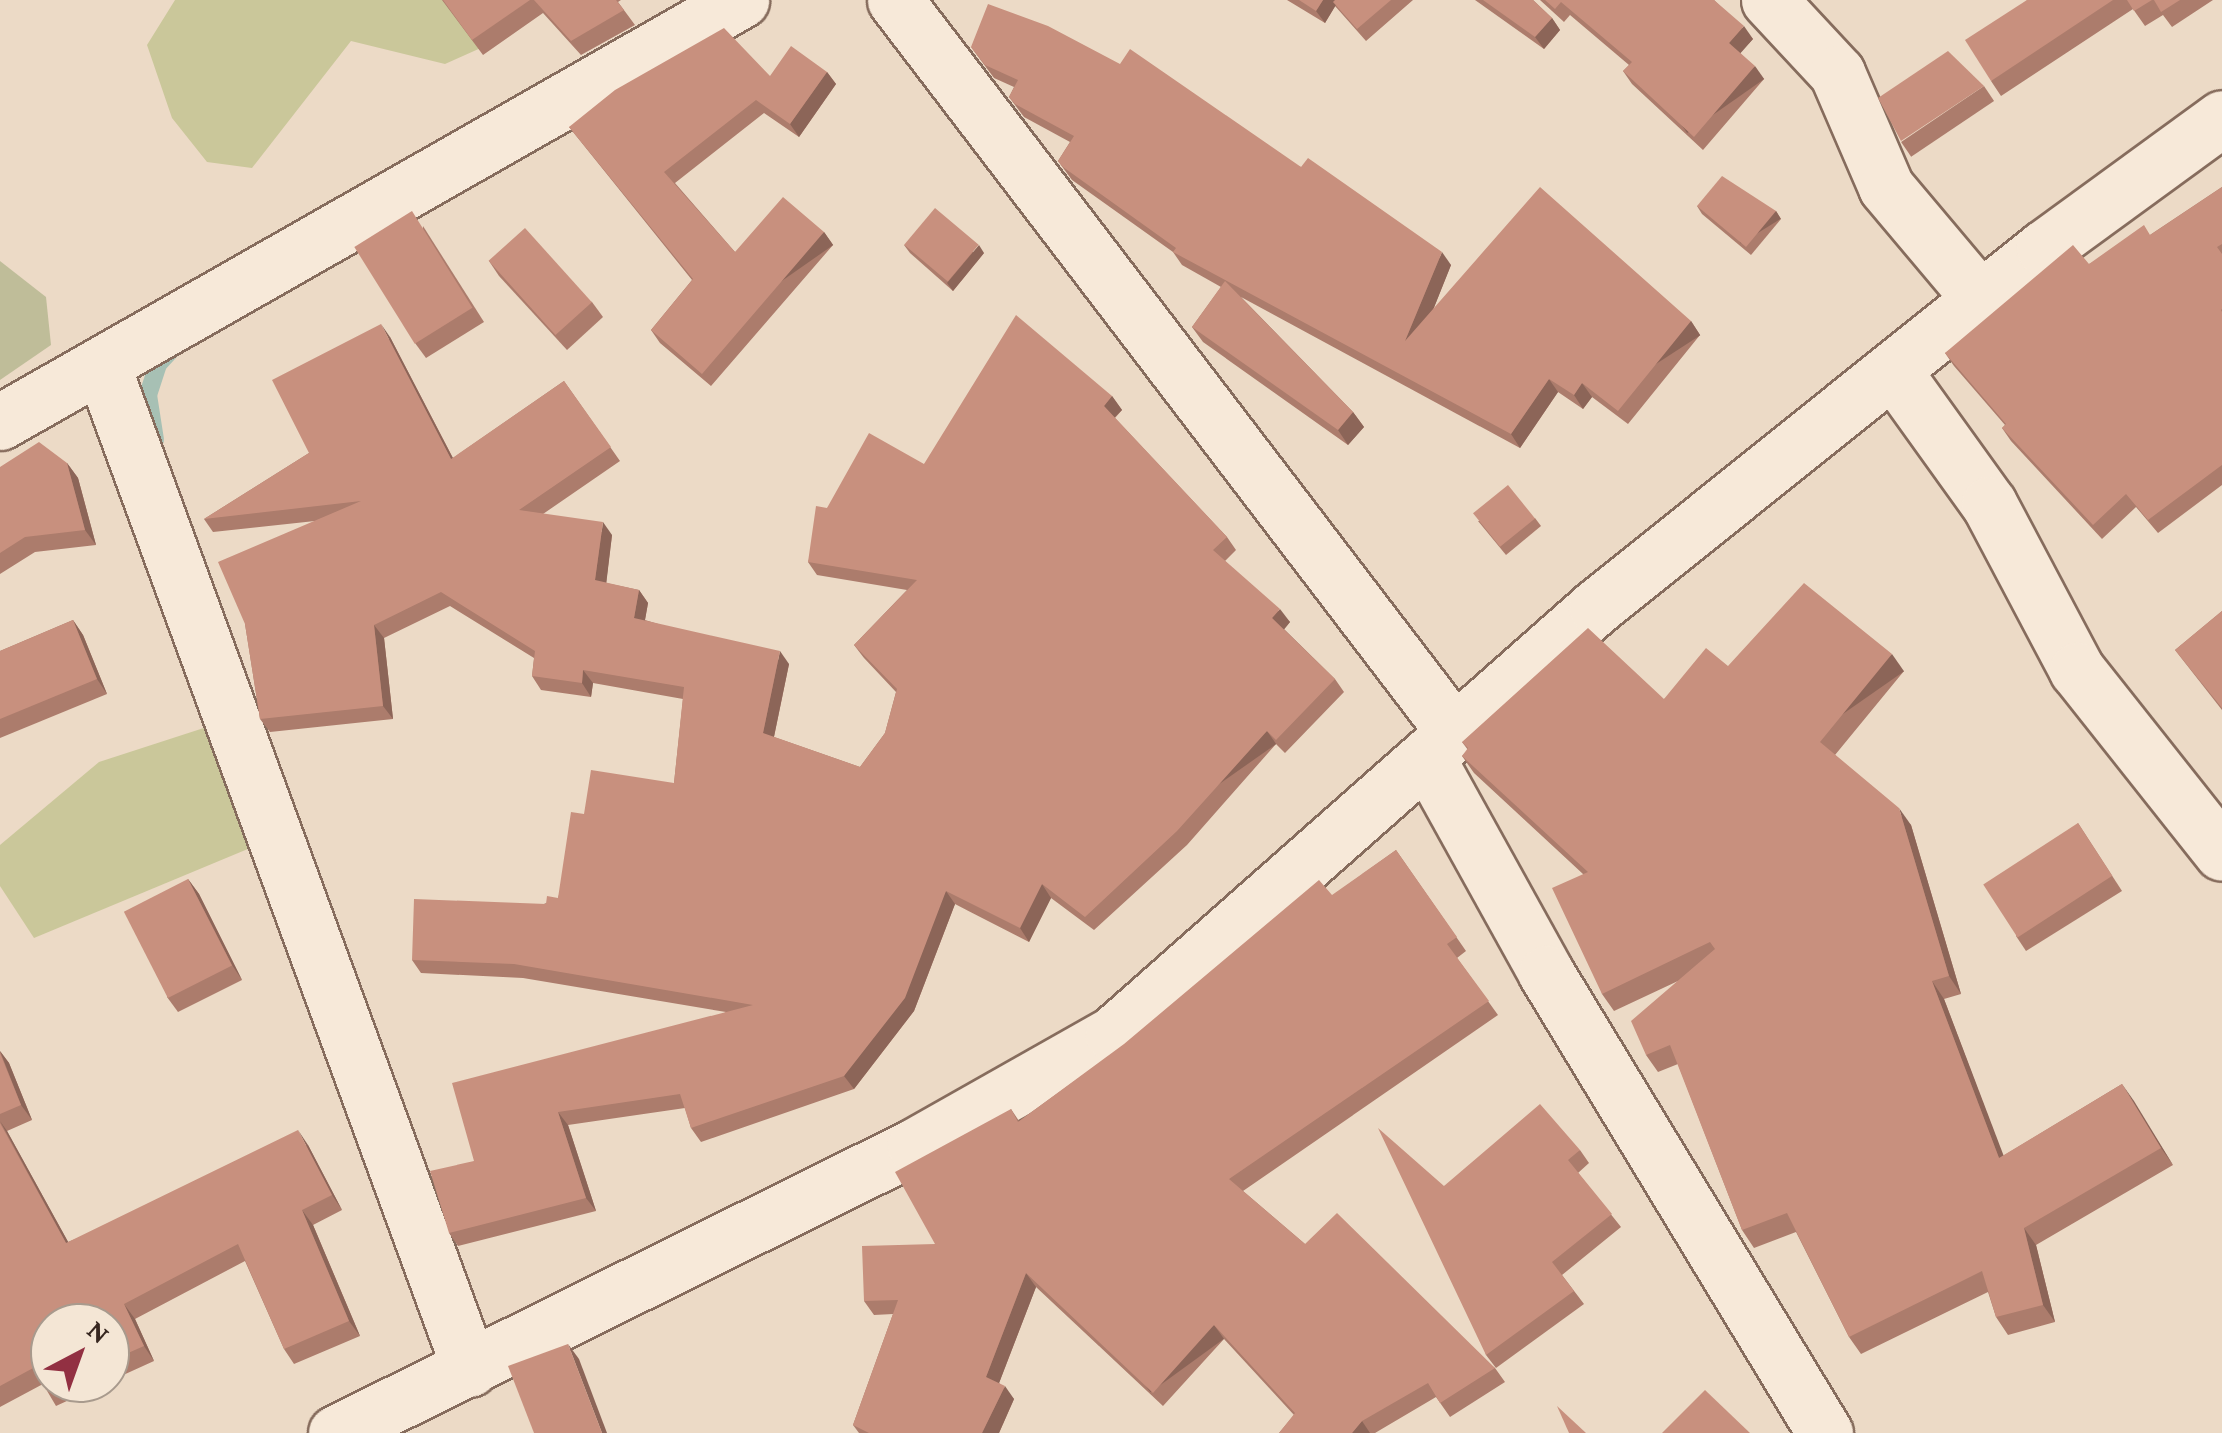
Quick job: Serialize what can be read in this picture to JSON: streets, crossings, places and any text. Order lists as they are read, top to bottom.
{
  "north": "top right"
}
